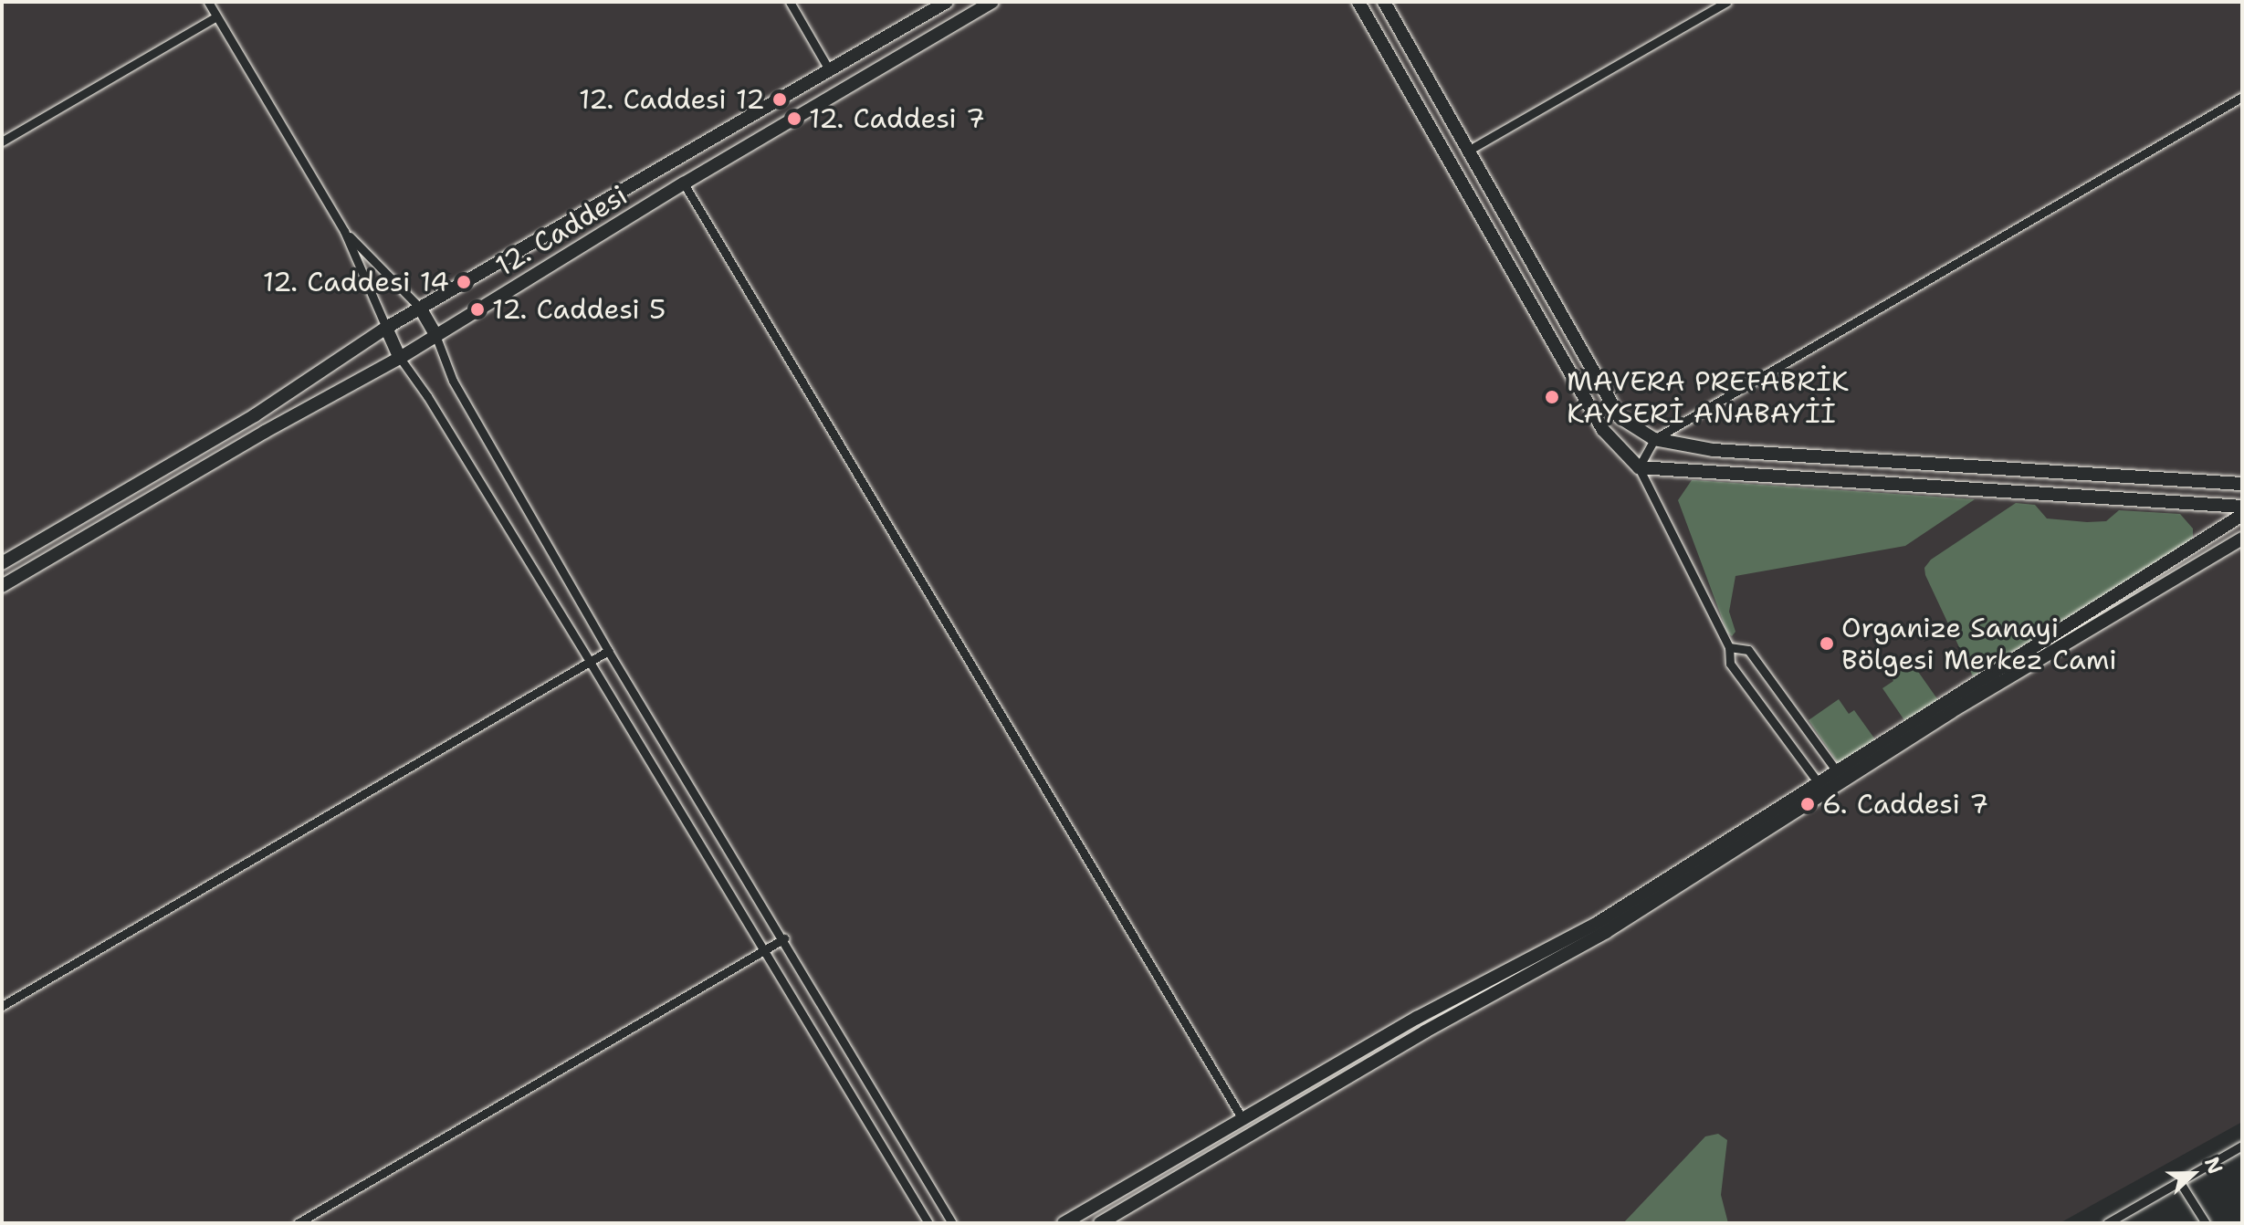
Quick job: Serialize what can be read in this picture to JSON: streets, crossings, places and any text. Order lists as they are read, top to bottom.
{
  "streets": {
    "street": ["12. Caddesi"]
  },
  "places": [
    "12. Caddesi 12",
    "12. Caddesi 7",
    "12. Caddesi 14",
    "12. Caddesi 5",
    "MAVERA PREFABRİK KAYSERİ ANABAYİİ",
    "Organize Sanayi Bölgesi Merkez Cami",
    "6. Caddesi 7"
  ],
  "north": "right"
}
